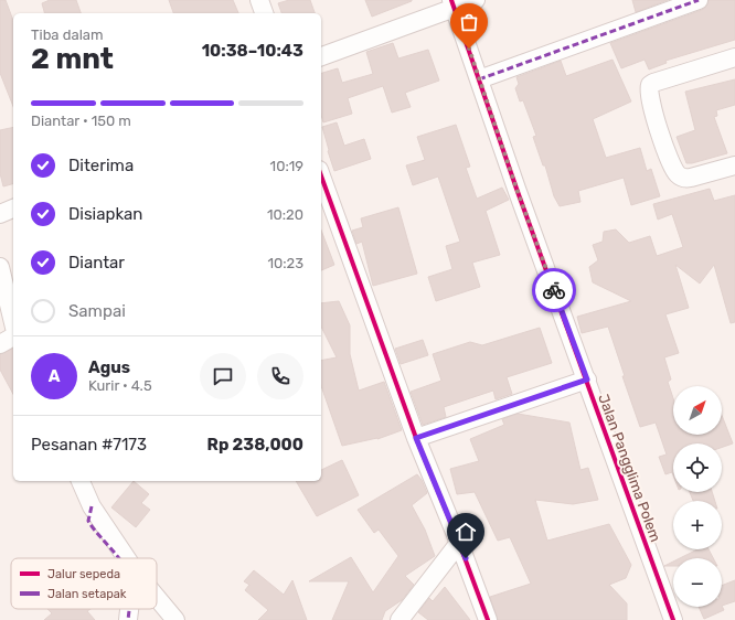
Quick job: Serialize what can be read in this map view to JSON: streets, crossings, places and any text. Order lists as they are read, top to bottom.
{
  "streets": {
    "street": ["Jalan Pangglima Polem"]
  },
  "legend": ["Jalur sepeda", "Jalan setapak"],
  "north": "top right",
  "page": {
    "heading": ["2 mnt", "Tiba dalam", "10:38–10:43"],
    "panel": [
      "Agus",
      "Kurir · 4.5",
      "Pesanan #7173",
      "Rp 238,000"
    ],
    "bar": "Diantar · 150 m",
    "list": [
      ["Diterima", "10:19"],
      ["Disiapkan", "10:20"],
      ["Diantar", "10:23"],
      "Sampai"
    ],
    "round": "A",
    "map_buttons": ["+", "−"]
  }
}
